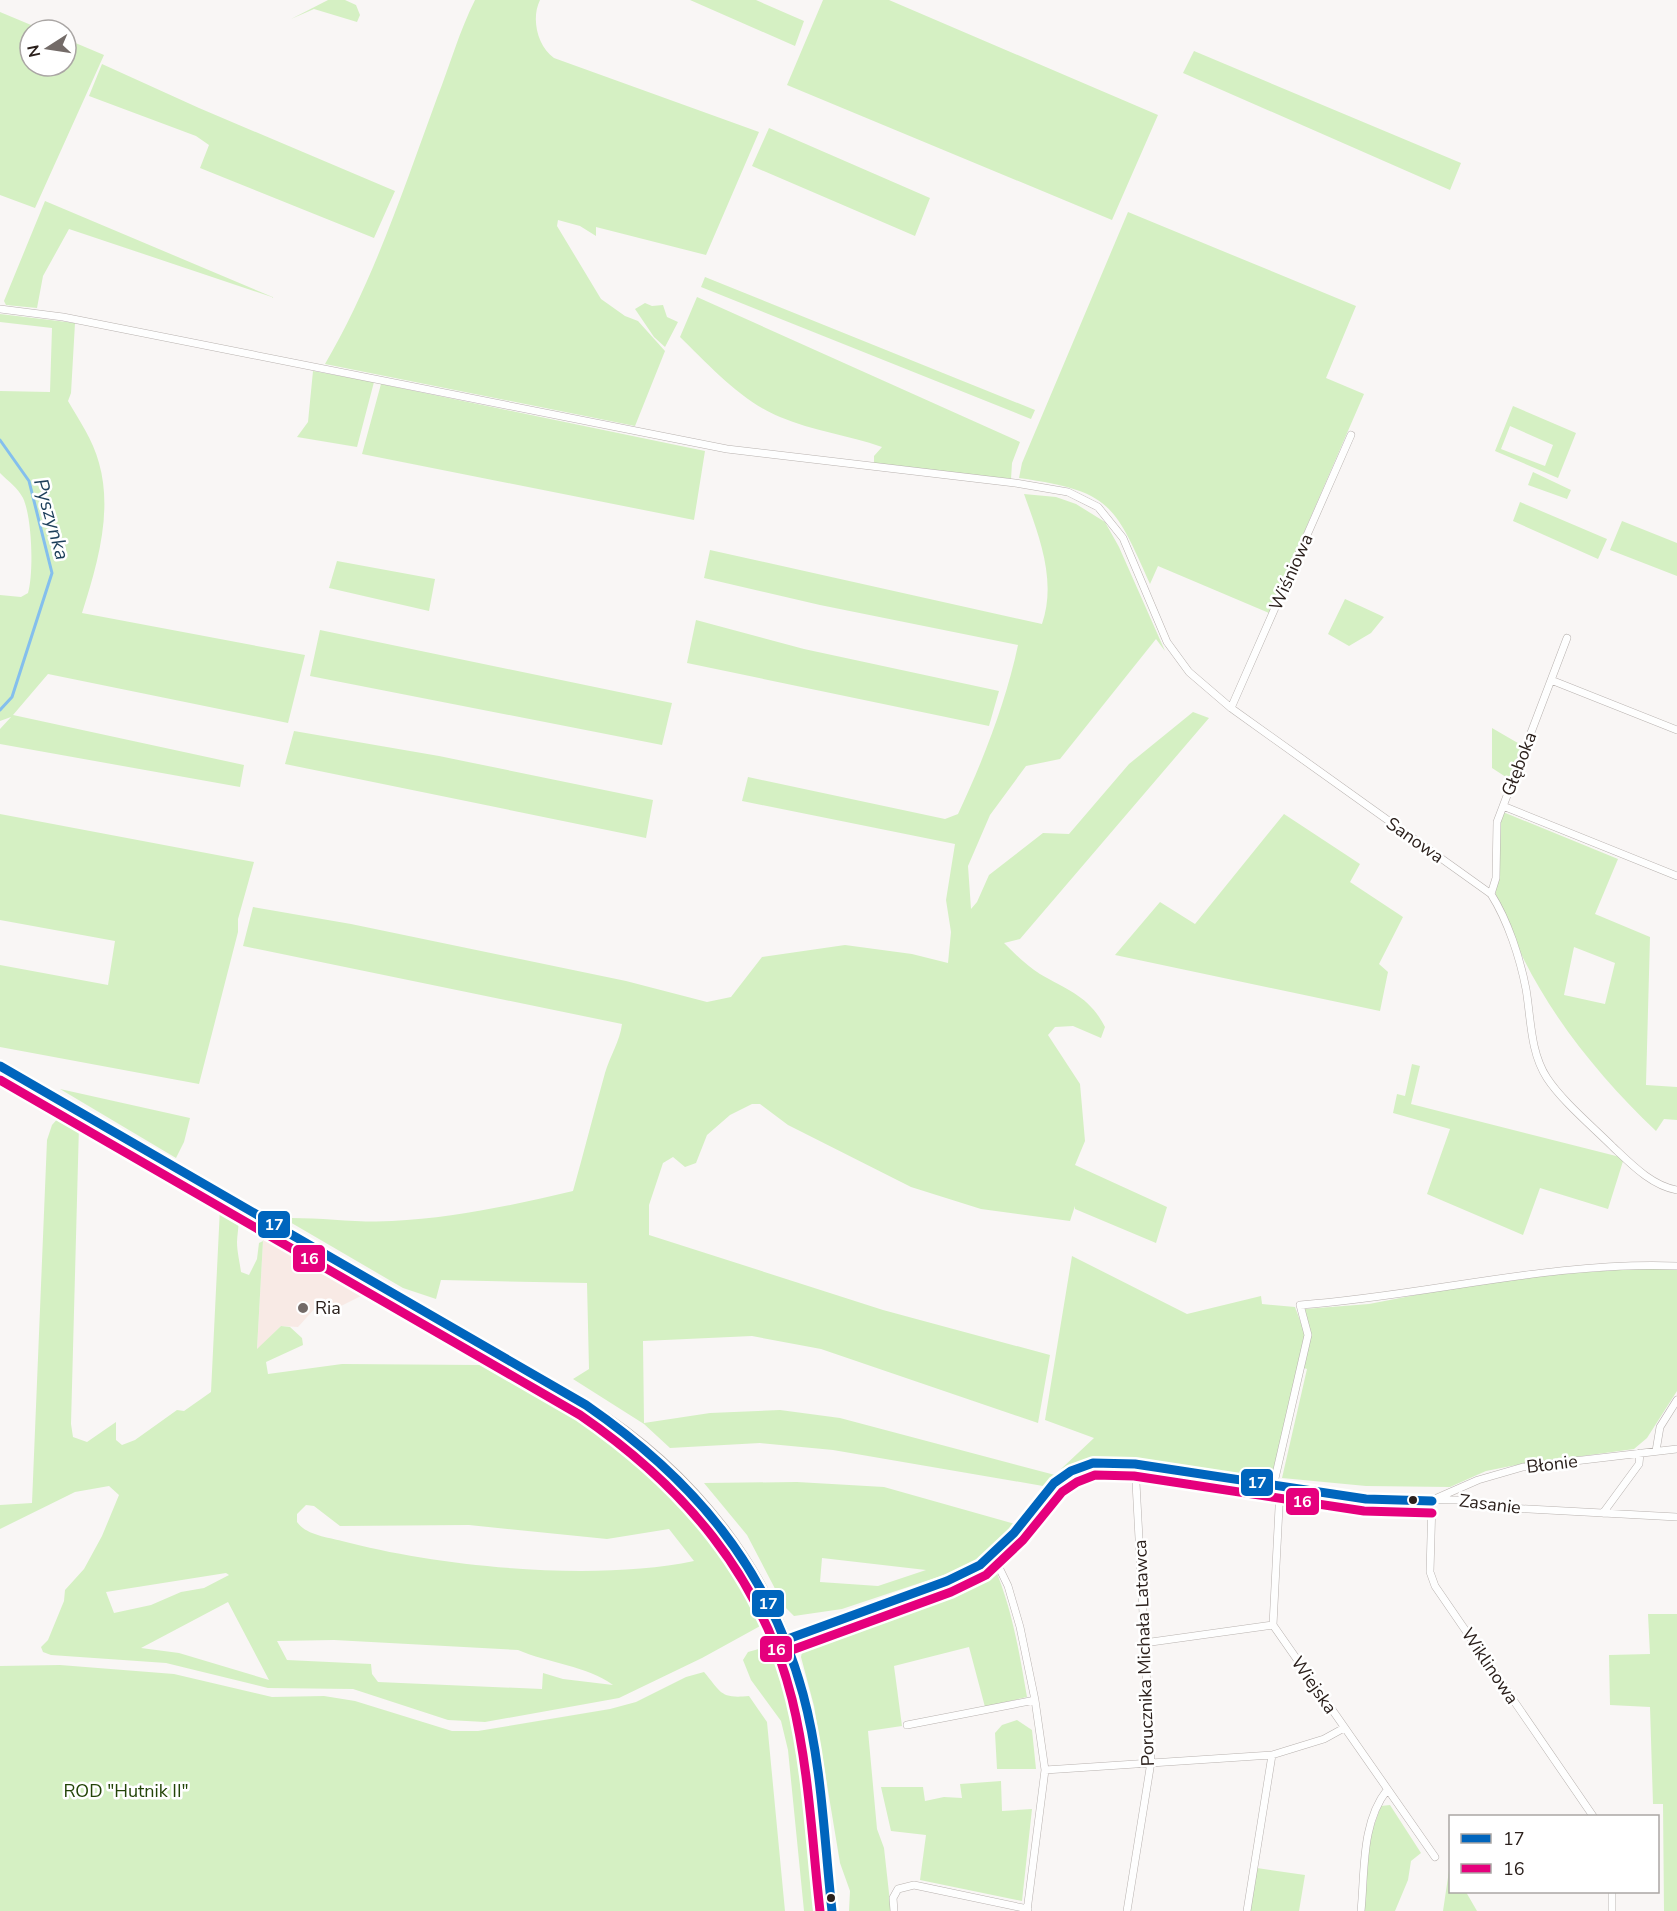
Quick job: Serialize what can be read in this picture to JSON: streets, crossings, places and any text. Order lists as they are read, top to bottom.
{
  "streets": {
    "street": [
      "Wiśniowa",
      "Głęboka",
      "Sanowa",
      "Błonie",
      "Zasanie",
      "Porucznika Michała Latawca",
      "Wiklinowa",
      "Wiejska"
    ]
  },
  "crossings": [
    ["Wiśniowa", "Sanowa"],
    ["Głęboka", "Sanowa"],
    ["Błonie", "Zasanie"],
    ["Błonie", "Wiklinowa"],
    ["Zasanie", "Porucznika Michała Latawca"],
    ["Zasanie", "Wiklinowa"]
  ],
  "water": ["Pyszynka"],
  "parks": ["ROD \"Hutnik II\""],
  "places": ["Ria"],
  "lines": ["transit line 17", "transit line 16"],
  "legend": ["17", "16"],
  "north": "left"
}
